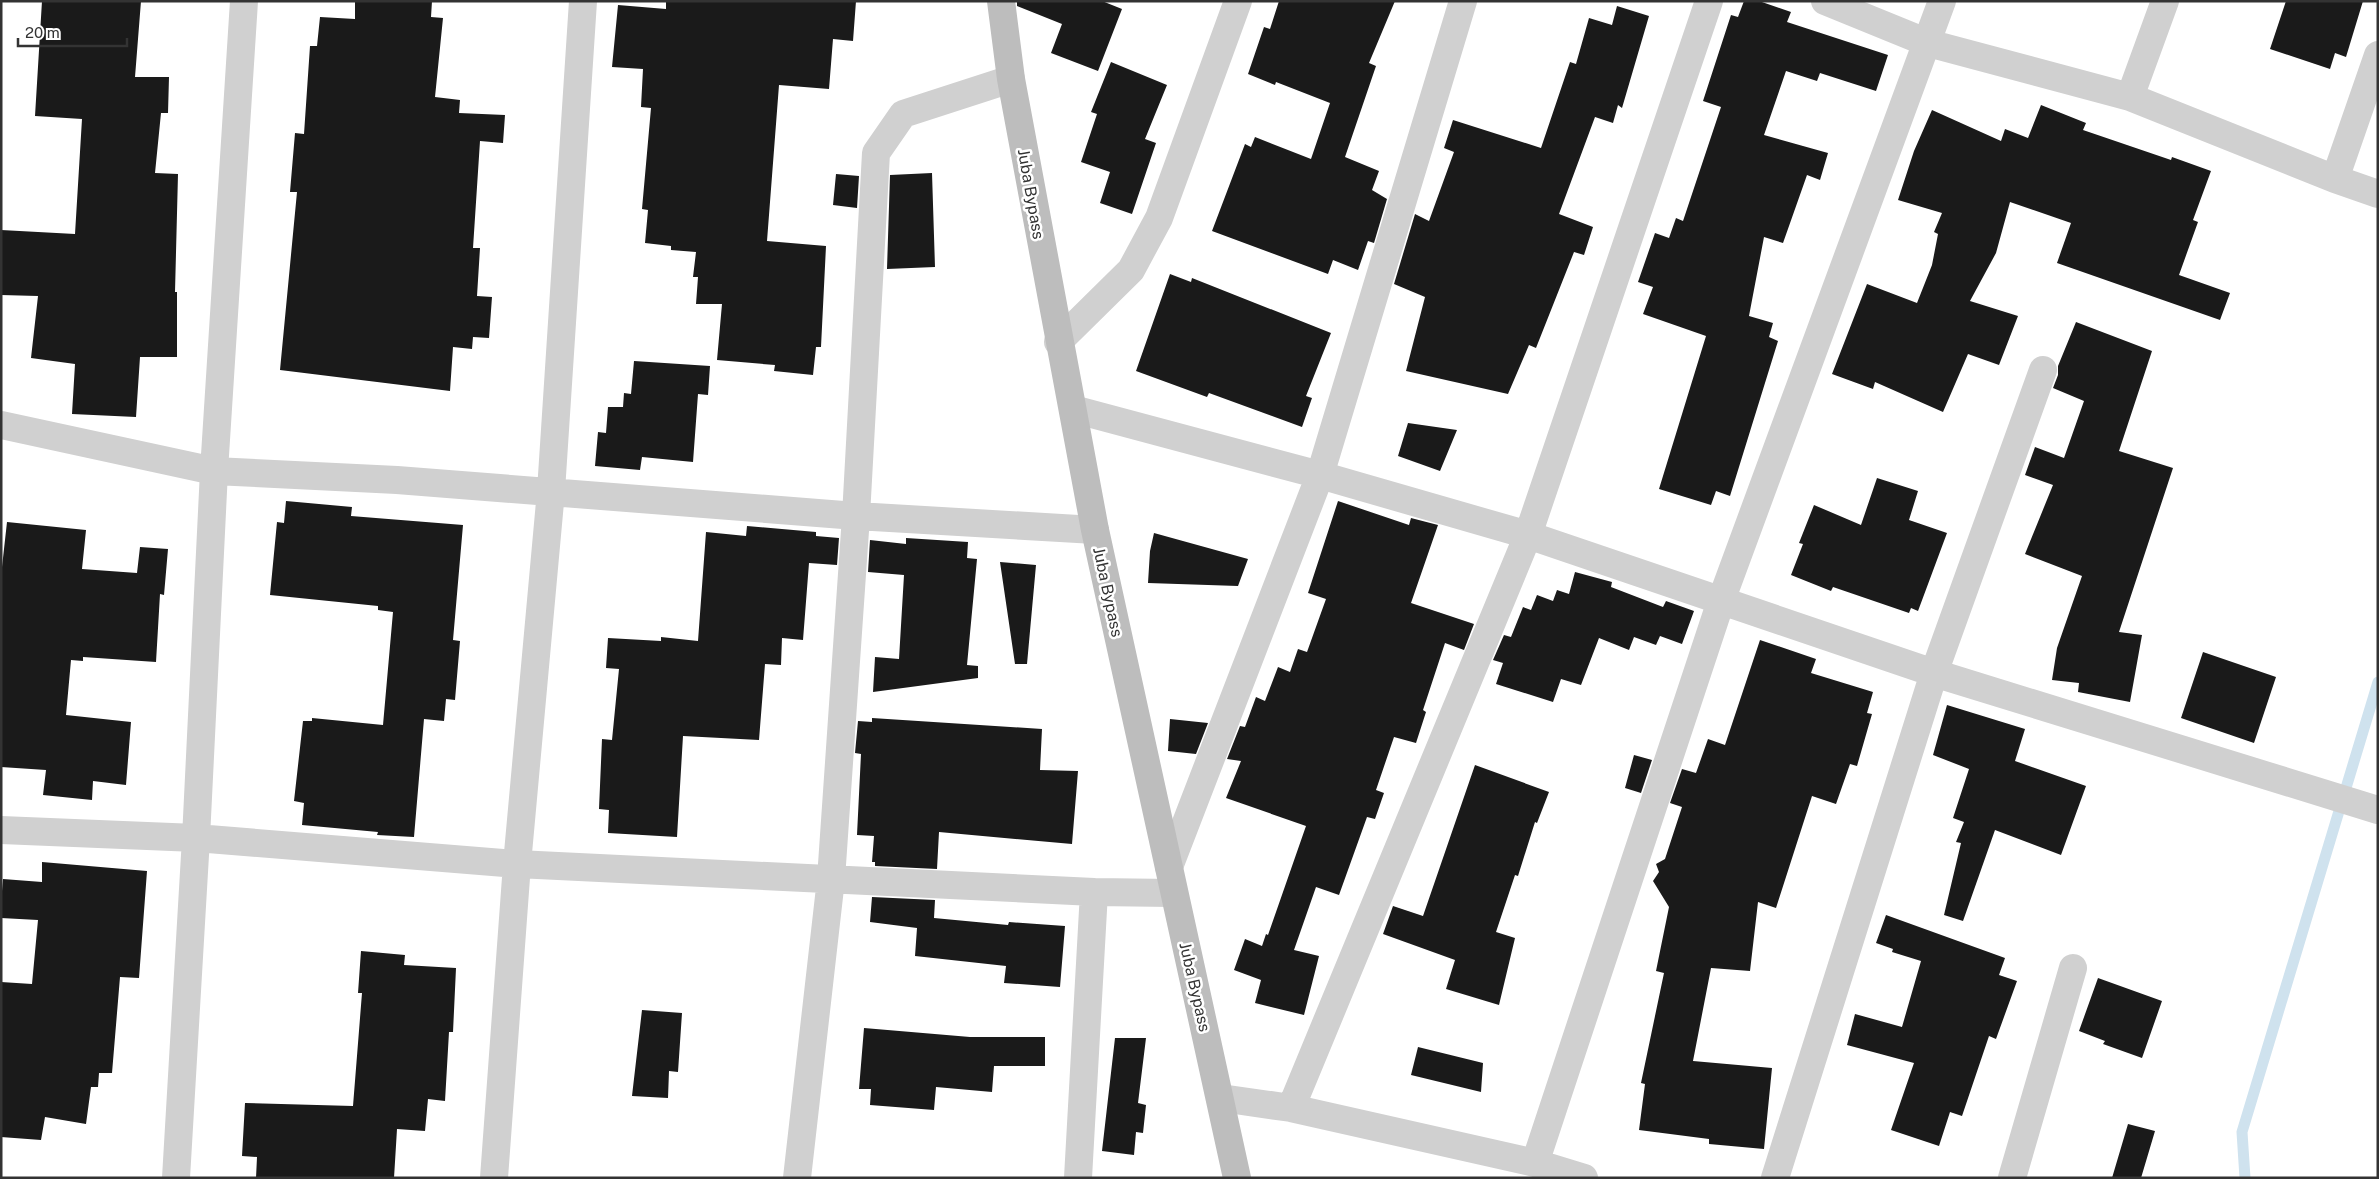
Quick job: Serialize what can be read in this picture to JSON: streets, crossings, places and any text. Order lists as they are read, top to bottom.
{
  "streets": {
    "main road": ["Juba Bypass"]
  },
  "scale_bar": "20 m"
}
